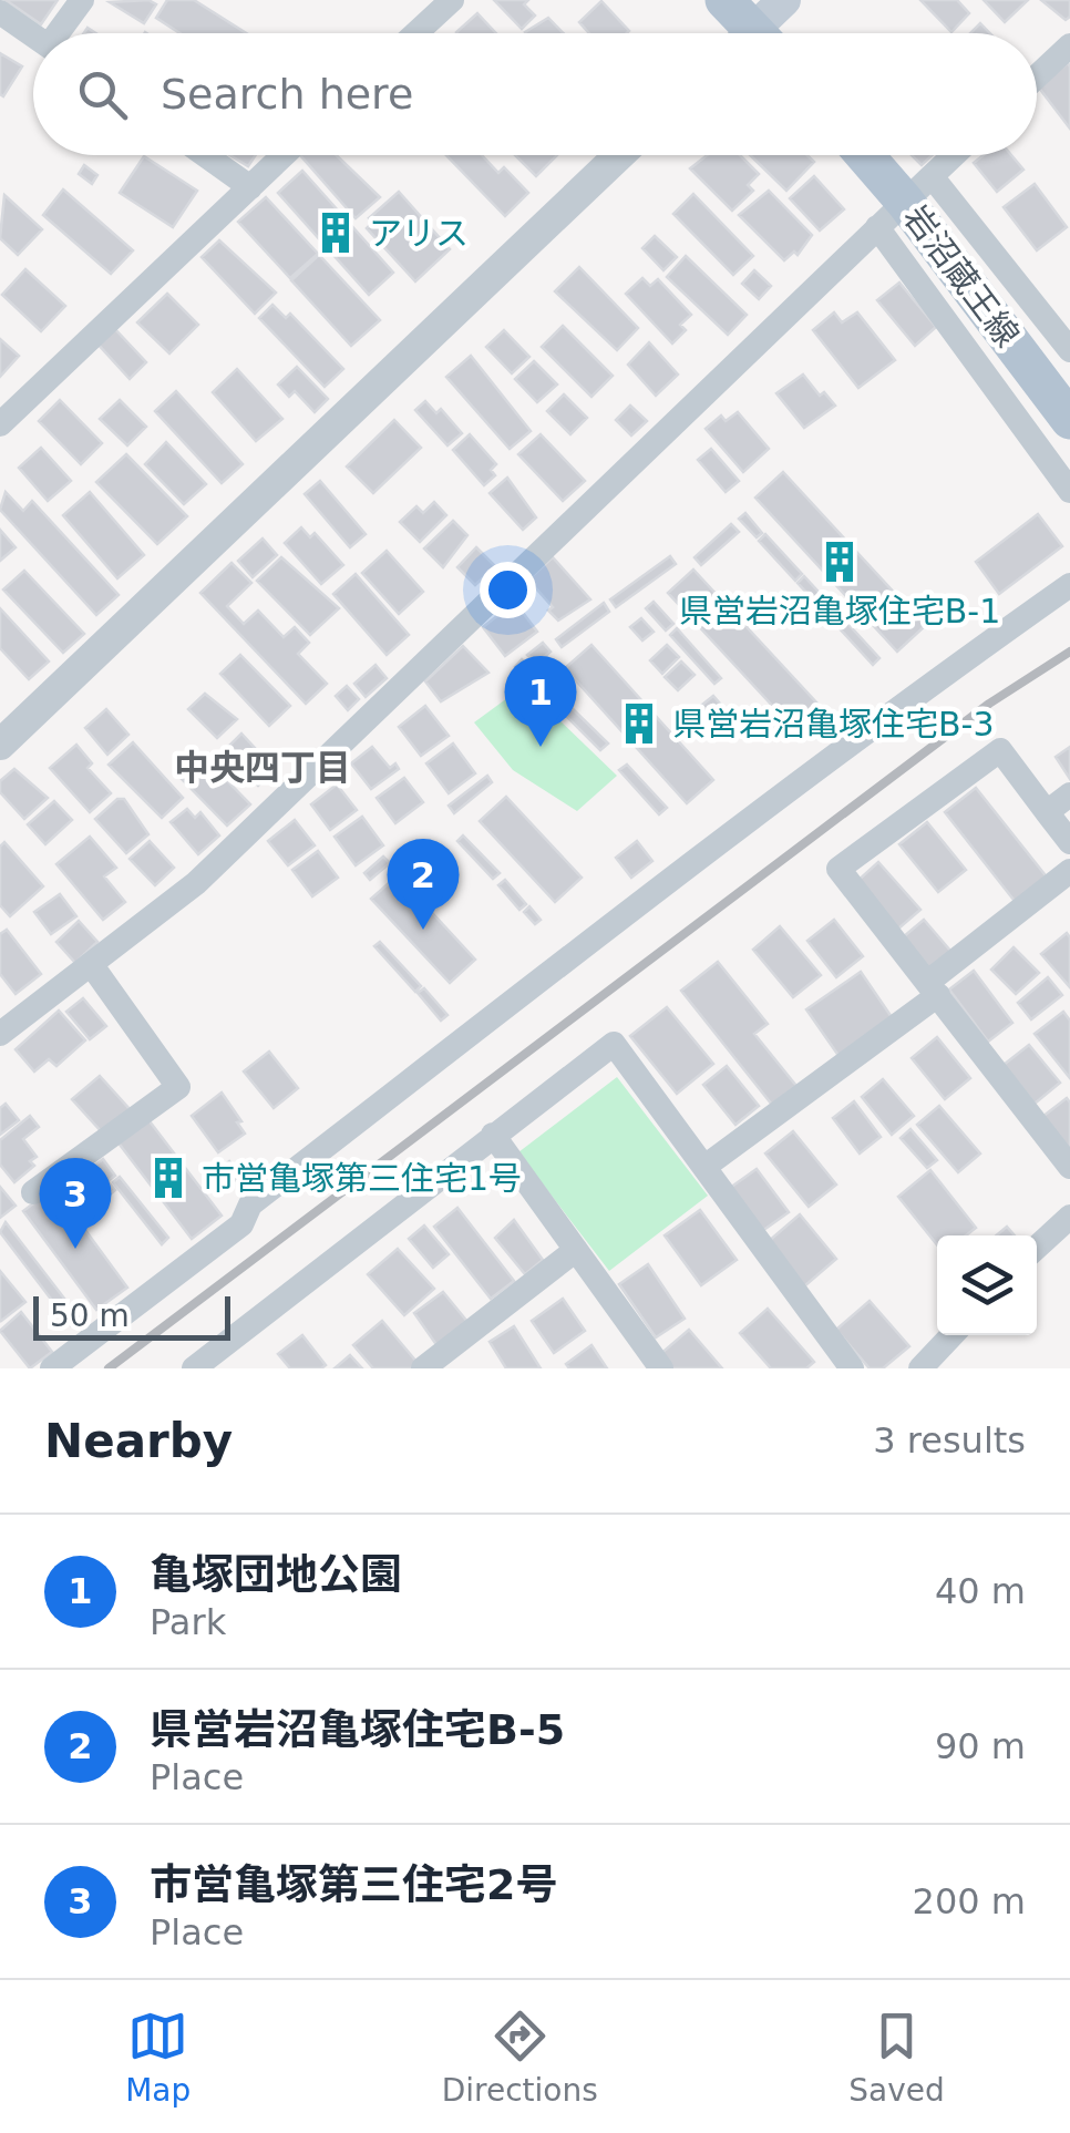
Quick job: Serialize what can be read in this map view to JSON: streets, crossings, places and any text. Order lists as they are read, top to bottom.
{
  "streets": {
    "main road": ["岩沼蔵王線"]
  },
  "districts": ["中央四丁目"],
  "places": {
    "building": [
      "アリス",
      "県営岩沼亀塚住宅B-1",
      "県営岩沼亀塚住宅B-3",
      "市営亀塚第三住宅1号"
    ]
  },
  "scale_bar": "50 m",
  "page": {
    "search": "Search here",
    "pins": ["1", "2", "3"],
    "scale": "50 m",
    "heading": ["Nearby", "3 results"],
    "list": [
      {
        "mark": "1",
        "name": "亀塚団地公園",
        "note": "Park",
        "value": "40 m"
      },
      {
        "mark": "2",
        "name": "県営岩沼亀塚住宅B-5",
        "note": "Place",
        "value": "90 m"
      },
      {
        "mark": "3",
        "name": "市営亀塚第三住宅2号",
        "note": "Place",
        "value": "200 m"
      }
    ],
    "nav": ["Map", "Directions", "Saved"]
  }
}
